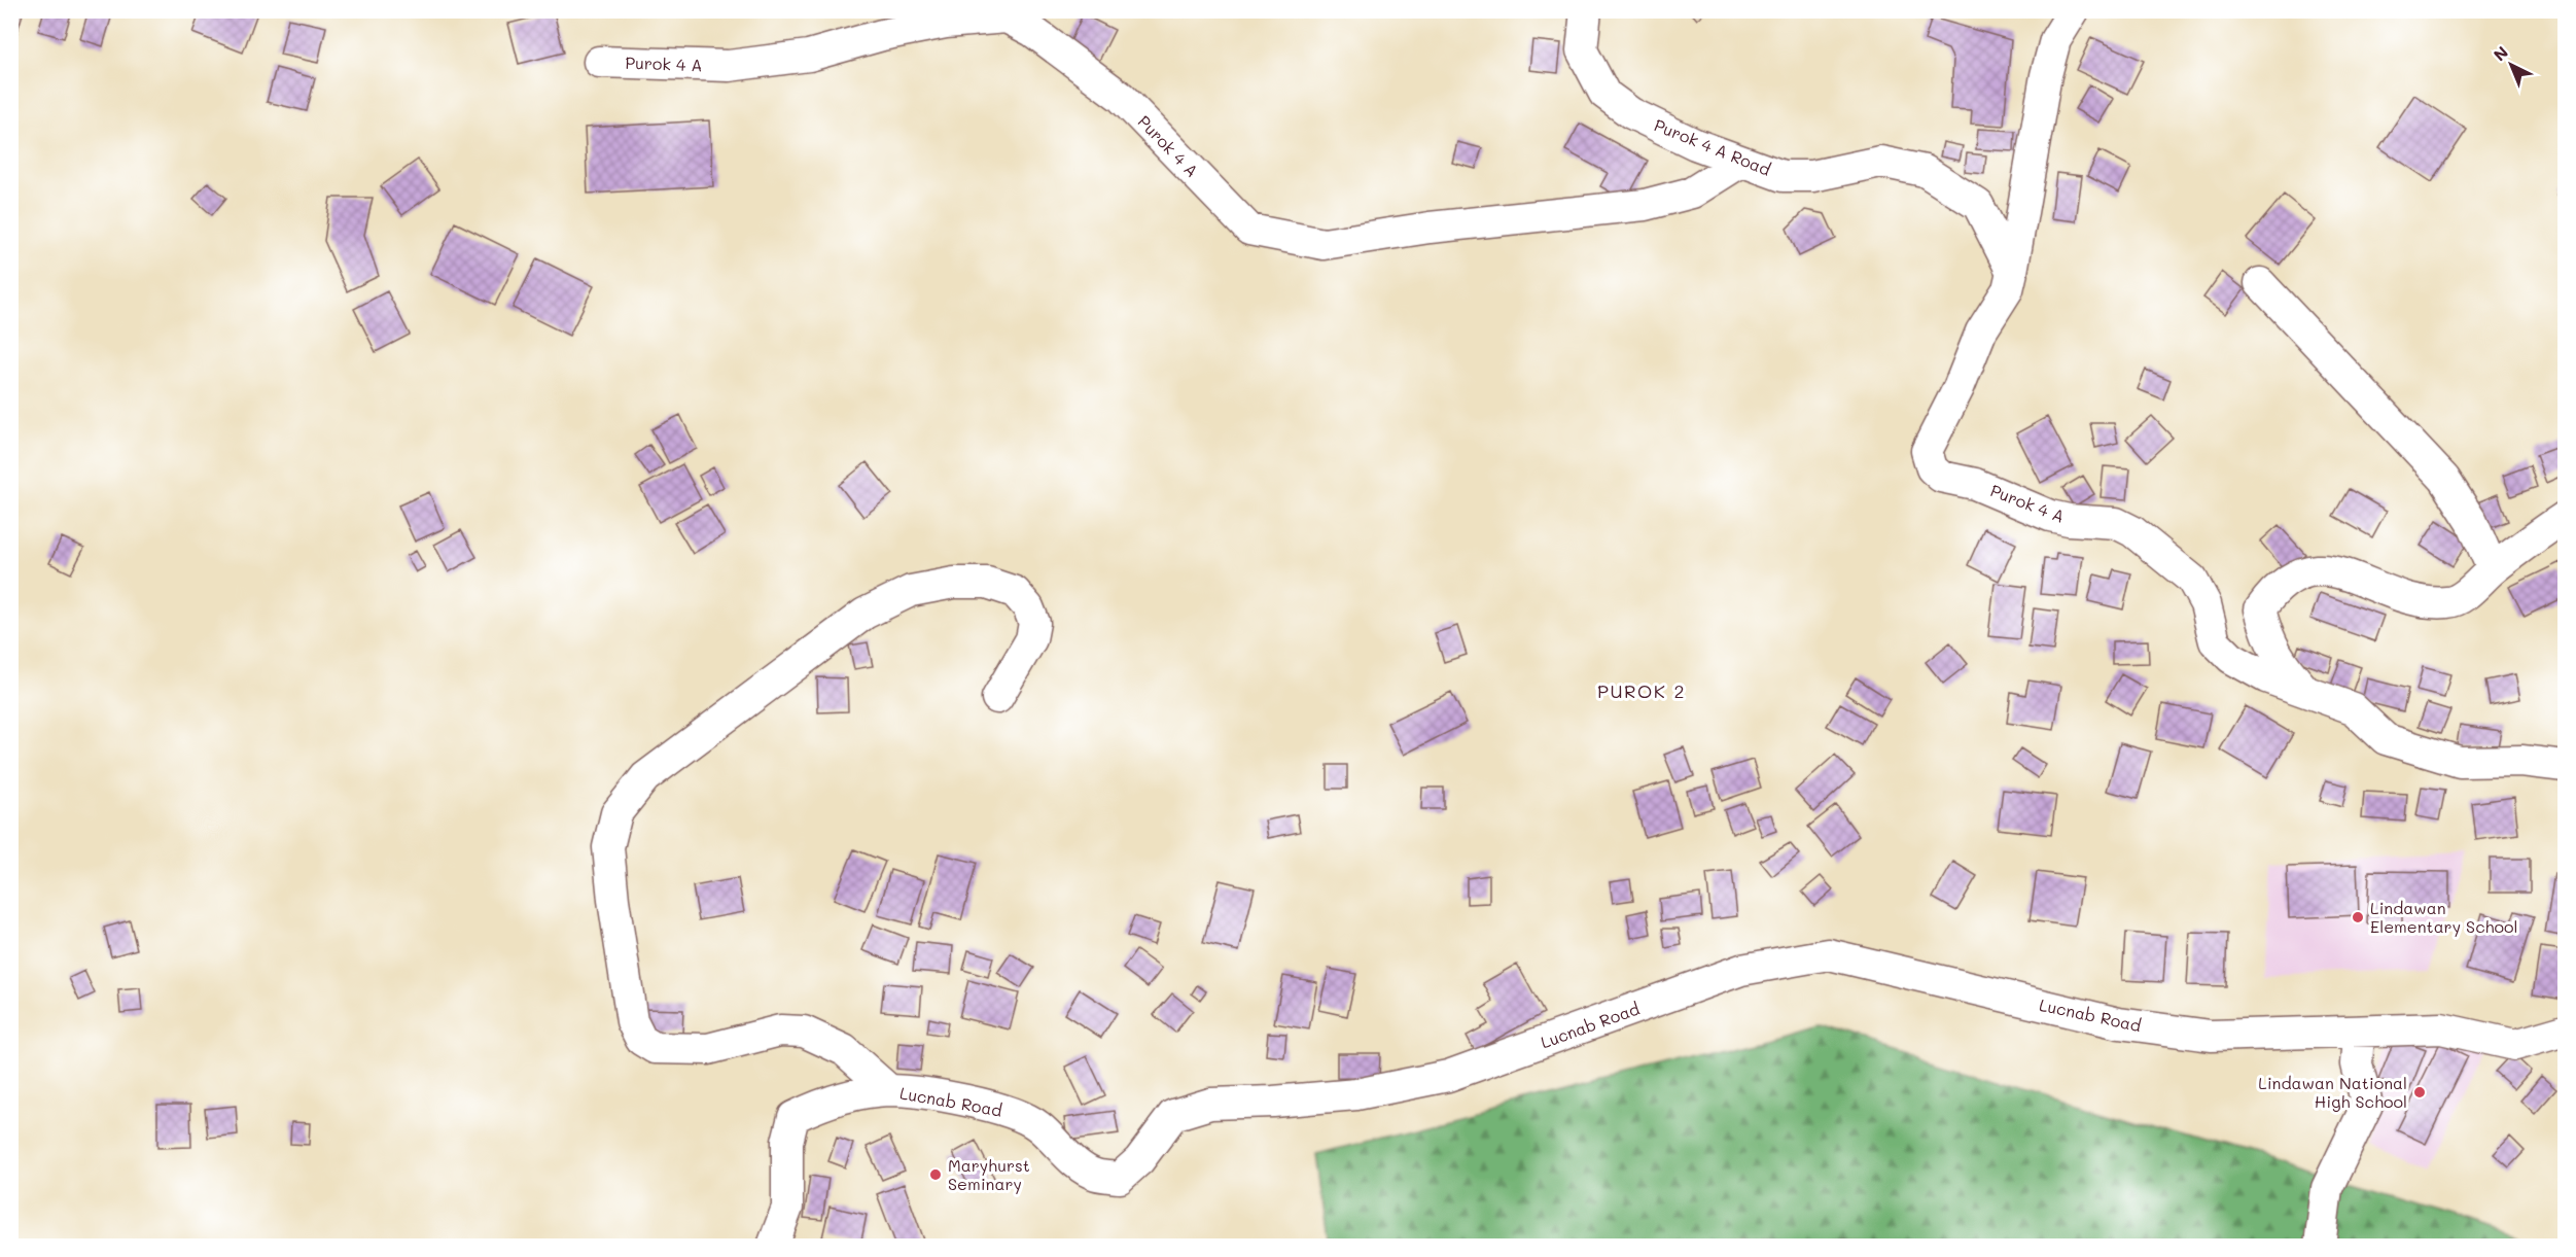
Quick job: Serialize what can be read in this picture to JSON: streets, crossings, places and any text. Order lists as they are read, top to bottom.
{
  "streets": {
    "street": ["Purok 4 A", "Purok 4 A Road", "Lucnab Road"]
  },
  "crossings": [
    ["Purok 4 A", "Purok 4 A Road"]
  ],
  "districts": ["PUROK 2"],
  "places": ["Lindawan Elementary School", "Lindawan National High School", "Maryhurst Seminary"],
  "north": "top left"
}
